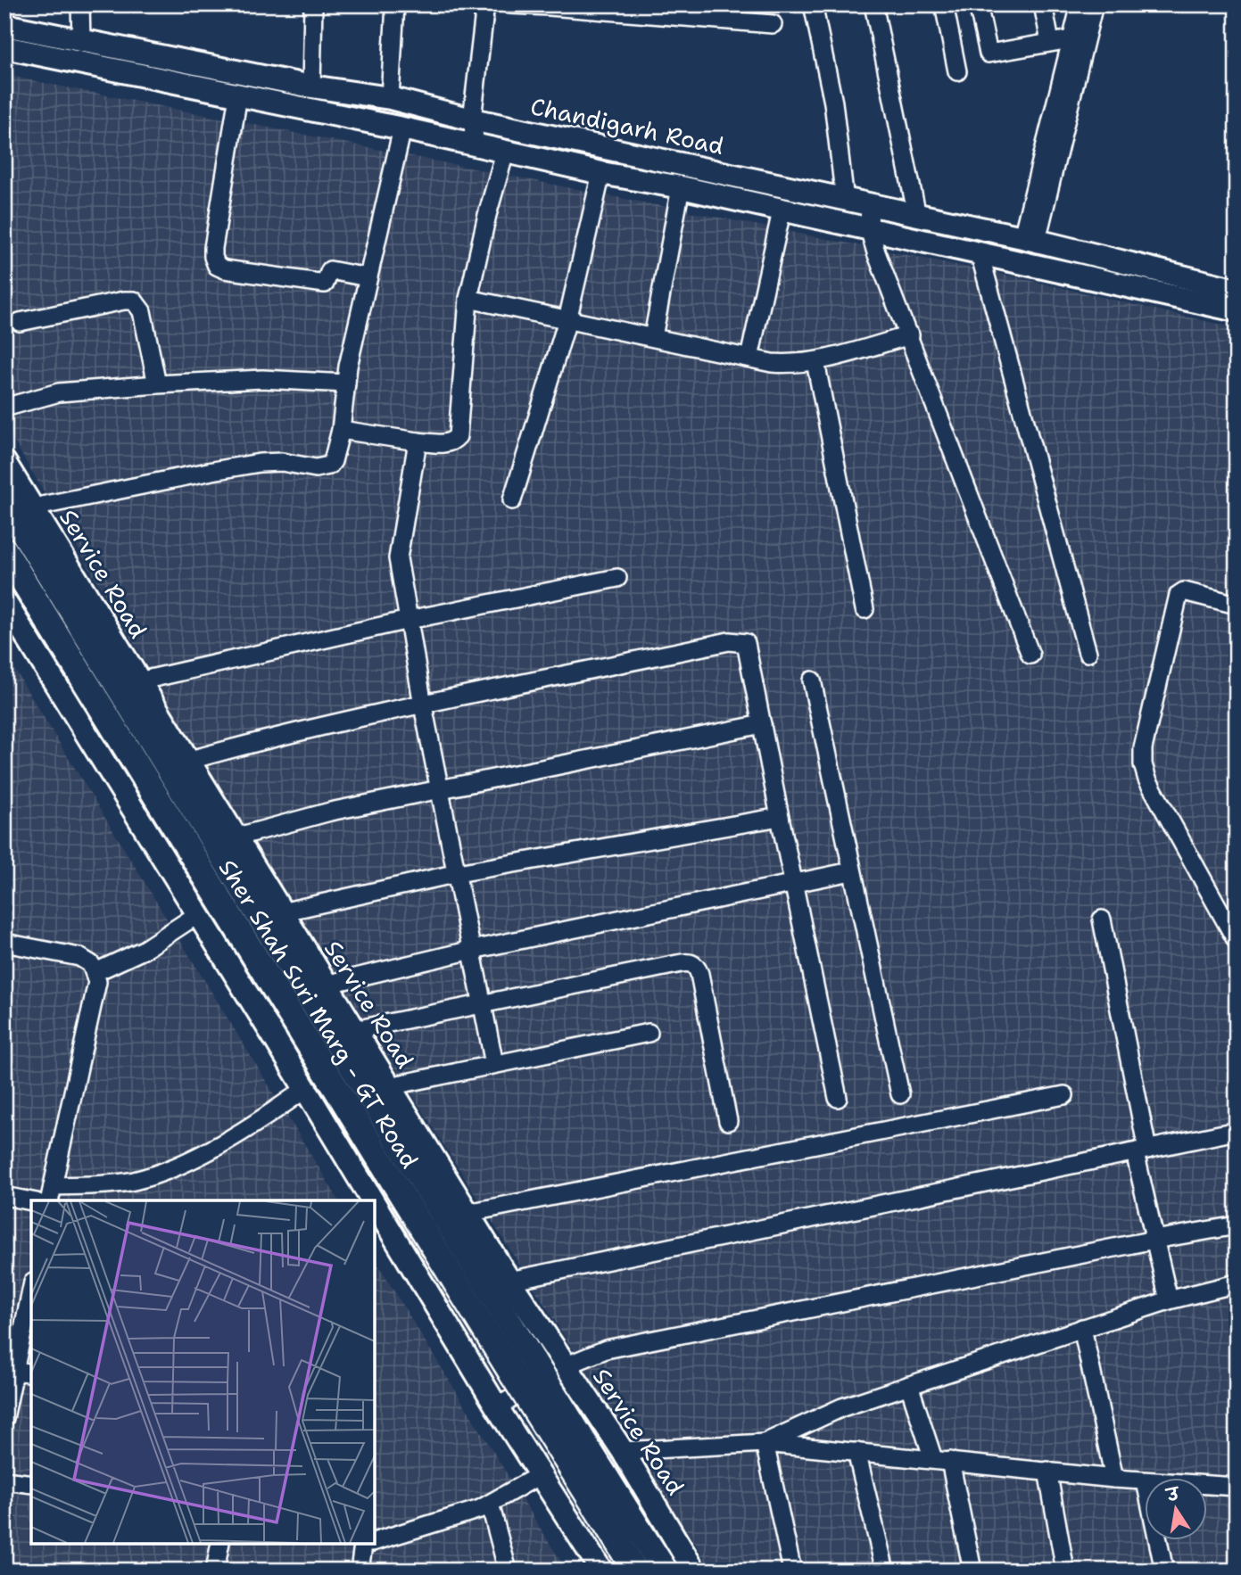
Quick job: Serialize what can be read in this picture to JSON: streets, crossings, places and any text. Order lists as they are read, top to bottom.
{
  "streets": {
    "highway": ["Sher Shah Suri Marg - GT Road"],
    "main road": ["Chandigarh Road", "Service Road"]
  },
  "north": "top"
}
